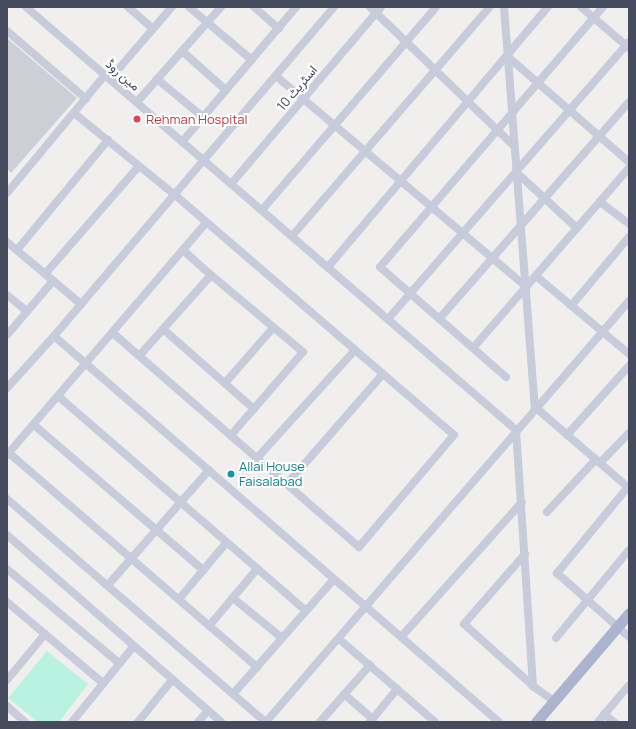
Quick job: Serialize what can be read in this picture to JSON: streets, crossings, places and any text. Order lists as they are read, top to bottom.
{
  "streets": {
    "street": ["مین روڈ", "اسٹریٹ 10"]
  },
  "crossings": [
    ["مین روڈ", "اسٹریٹ 10"]
  ],
  "places": ["Rehman Hospital", "Allai House Faisalabad"]
}
